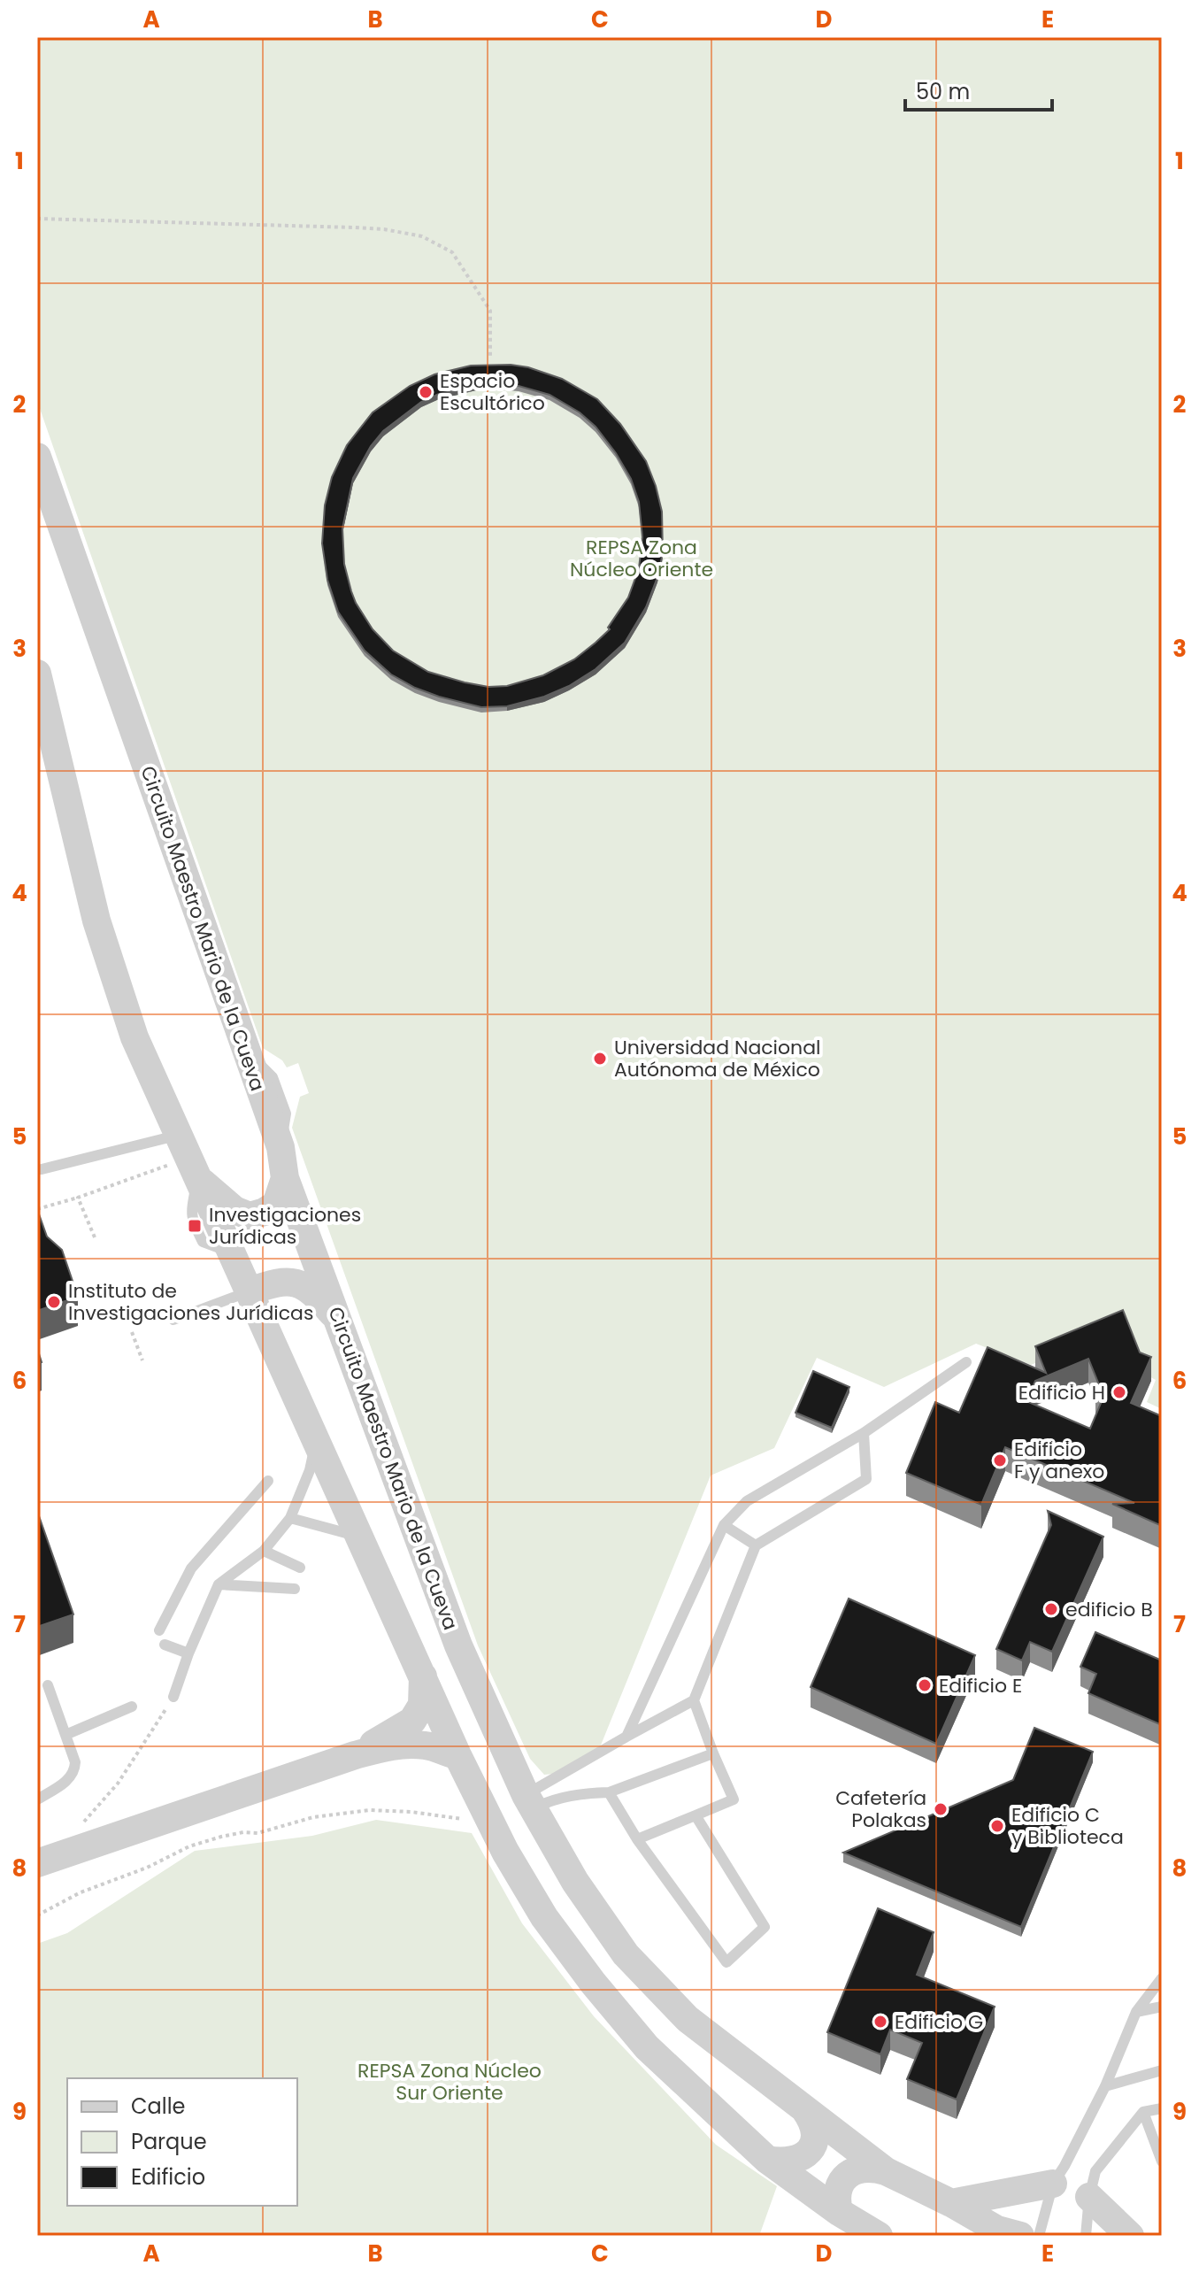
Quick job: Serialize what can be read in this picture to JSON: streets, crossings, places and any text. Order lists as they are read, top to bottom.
{
  "streets": {
    "street": ["Circuito Maestro Mario de la Cueva"]
  },
  "parks": ["REPSA Zona Núcleo Oriente", "REPSA Zona Núcleo Sur Oriente"],
  "places": {
    "other": [
      "Espacio Escultórico",
      "Universidad Nacional Autónoma de México",
      "Instituto de Investigaciones Jurídicas",
      "Edificio H",
      "Edificio F y anexo",
      "edificio B",
      "Edificio E",
      "Cafetería Polakas",
      "Edificio C y Biblioteca",
      "Edificio G"
    ],
    "transit": ["Investigaciones Jurídicas"]
  },
  "legend": ["Calle", "Parque", "Edificio"],
  "scale_bar": "50 m",
  "grid": {
    "columns": [
      "A",
      "B",
      "C",
      "D",
      "E"
    ],
    "rows": [
      "1",
      "2",
      "3",
      "4",
      "5",
      "6",
      "7",
      "8",
      "9"
    ]
  }
}
